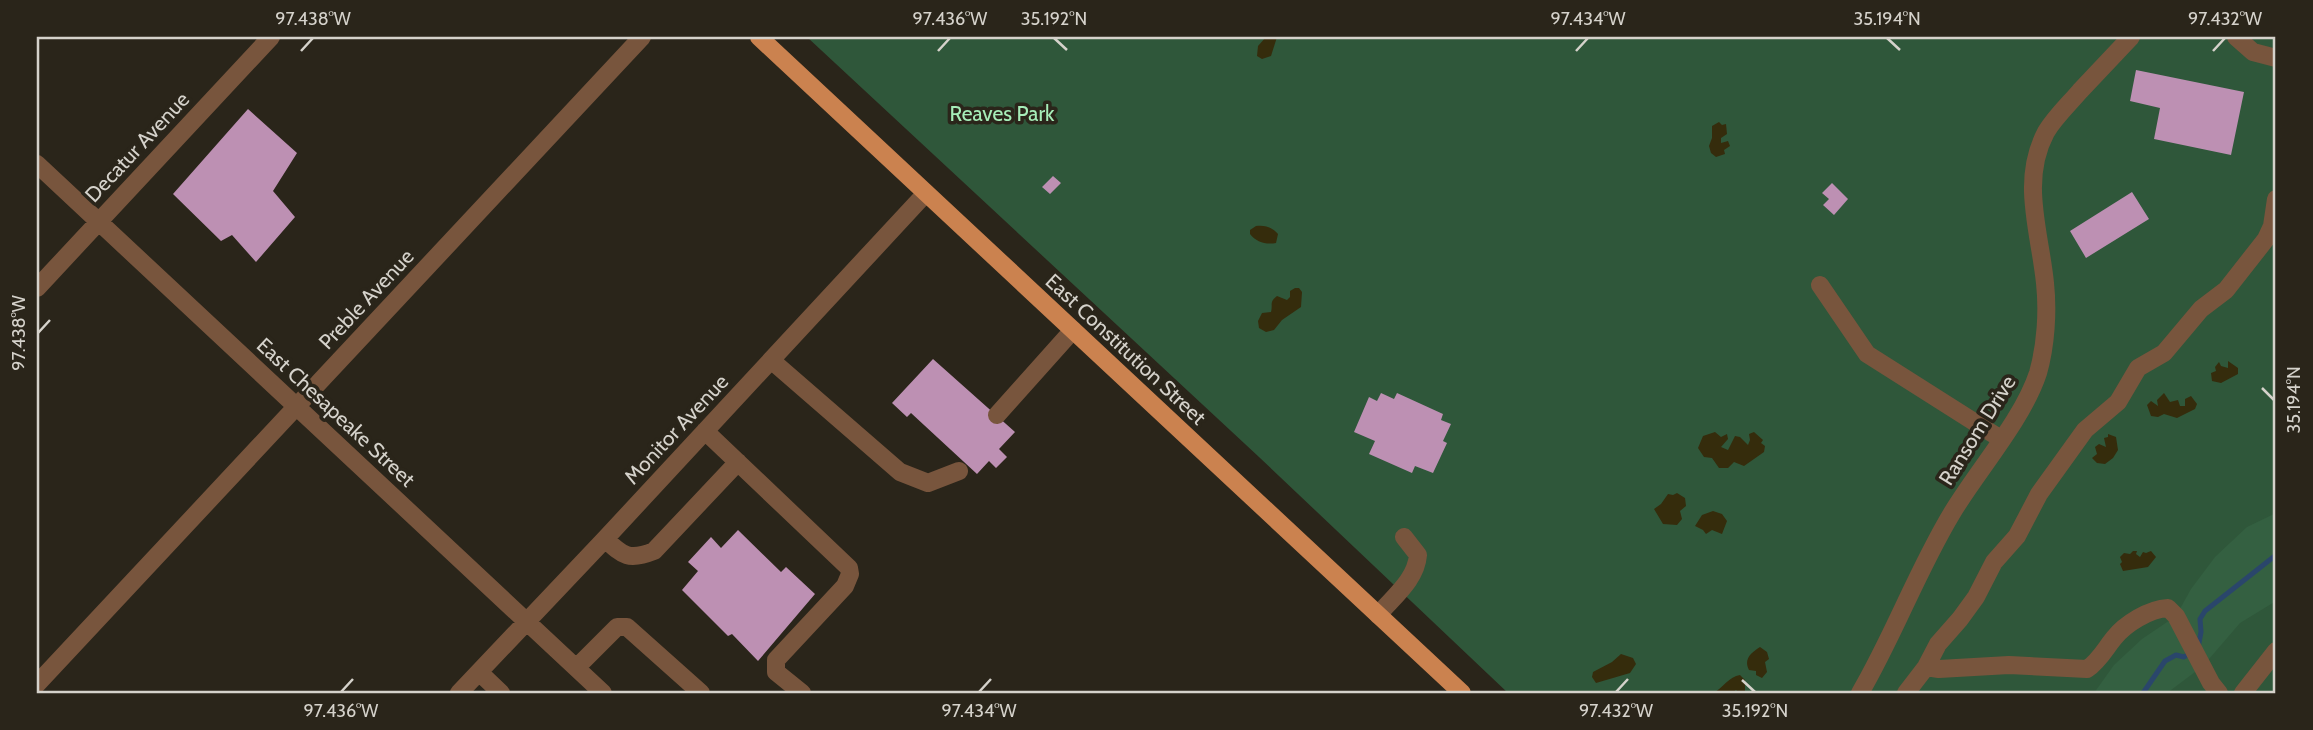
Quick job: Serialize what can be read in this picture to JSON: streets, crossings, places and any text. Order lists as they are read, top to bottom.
{
  "streets": {
    "main road": ["East Constitution Street"],
    "street": [
      "Decatur Avenue",
      "Preble Avenue",
      "East Chesapeake Street",
      "Monitor Avenue",
      "Ransom Drive"
    ]
  },
  "crossings": [
    ["Decatur Avenue", "East Chesapeake Street"],
    ["Preble Avenue", "East Chesapeake Street"],
    ["East Constitution Street", "Monitor Avenue"],
    ["East Chesapeake Street", "Monitor Avenue"]
  ],
  "parks": ["Reaves Park"],
  "coordinates": [
    "97.438°W",
    "97.436°W",
    "35.192°N",
    "97.434°W",
    "35.194°N",
    "97.432°W"
  ]
}
